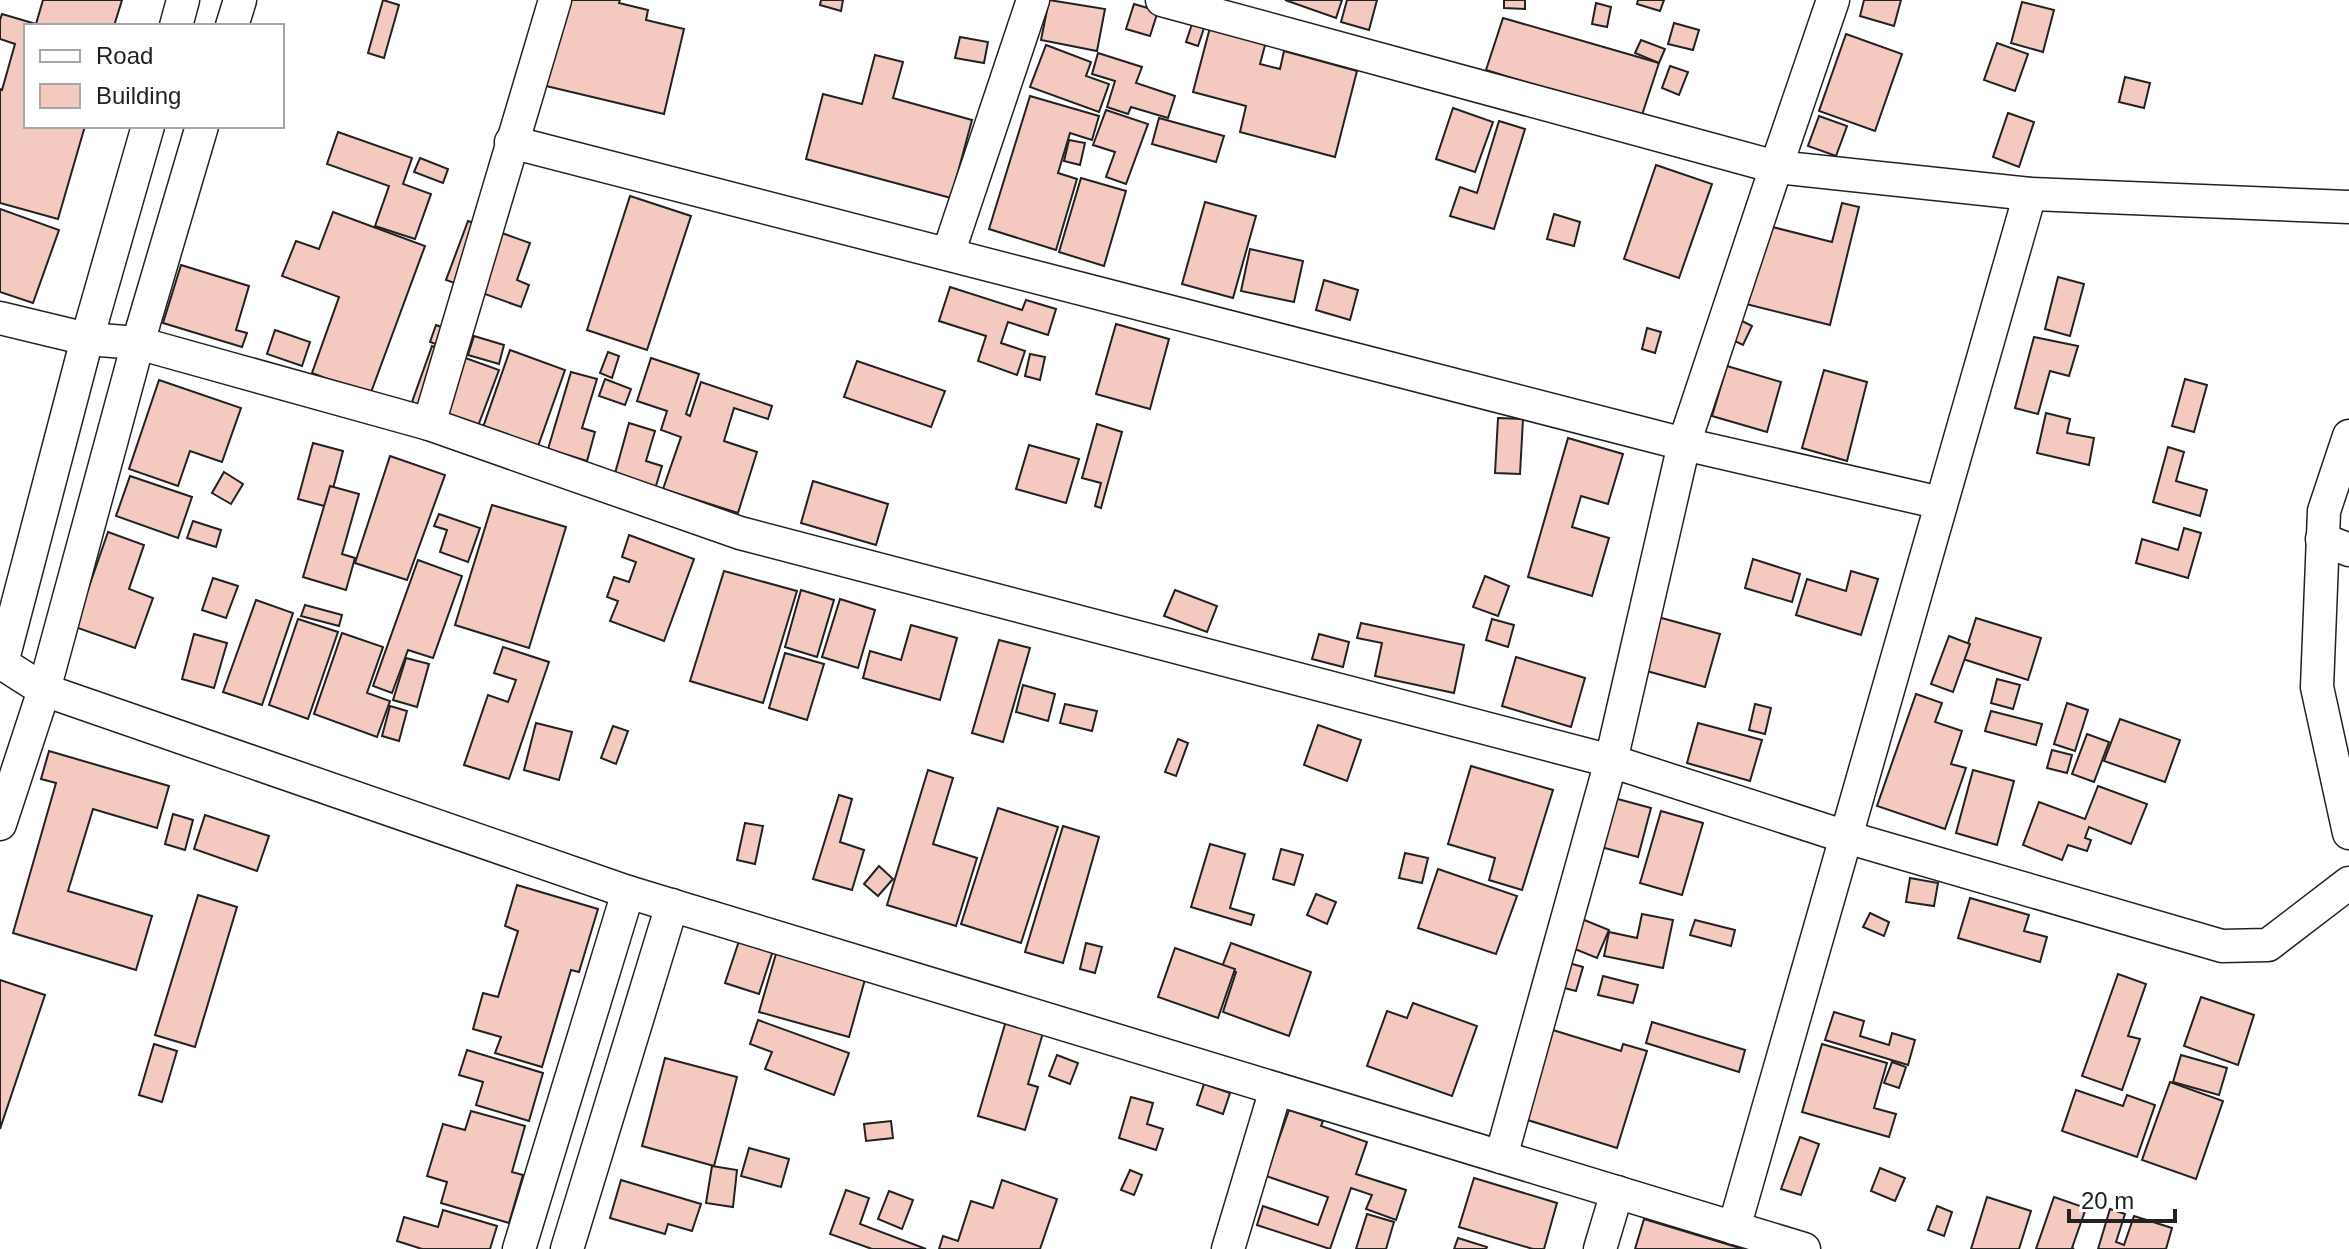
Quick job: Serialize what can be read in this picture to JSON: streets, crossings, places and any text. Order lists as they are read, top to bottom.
{
  "legend": ["Road", "Building"],
  "scale_bar": "20 m"
}
